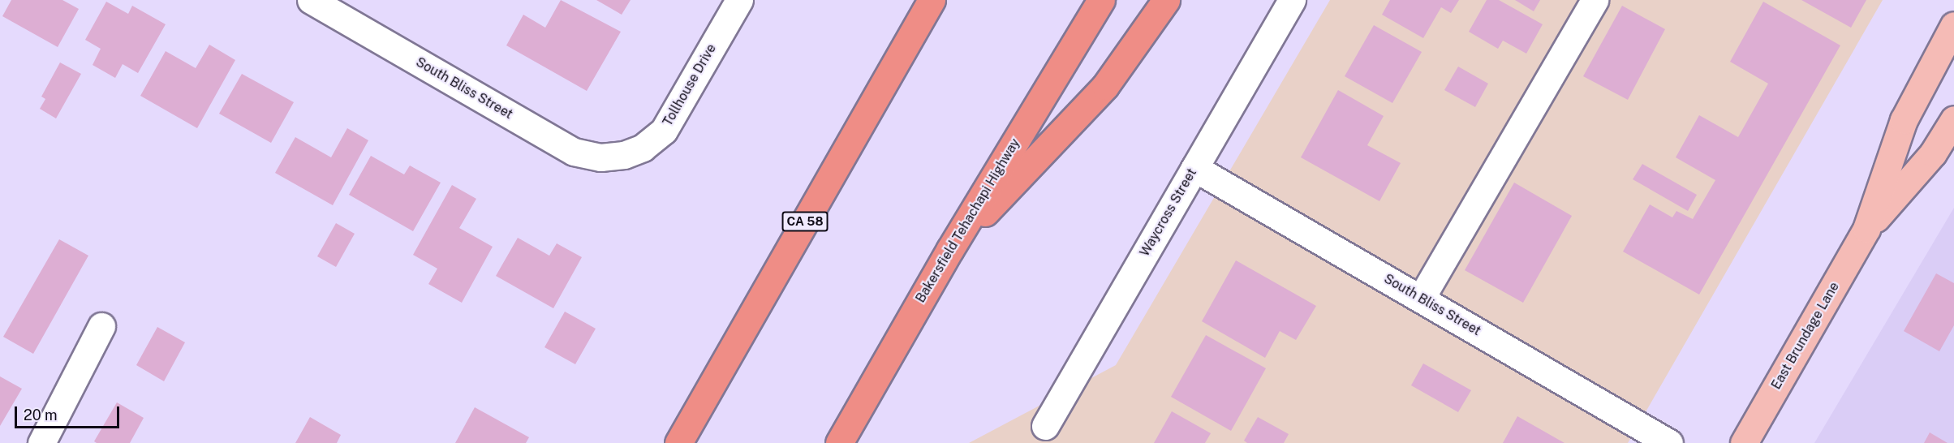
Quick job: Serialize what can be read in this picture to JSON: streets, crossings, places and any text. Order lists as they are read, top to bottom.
{
  "streets": {
    "highway": ["Bakersfield Tehachapi Highway", "CA 58"],
    "main road": ["East Brundage Lane"],
    "street": ["Tollhouse Drive", "South Bliss Street", "Waycross Street"]
  },
  "crossings": [
    ["Tollhouse Drive", "South Bliss Street"],
    ["South Bliss Street", "Waycross Street"]
  ],
  "scale_bar": "20 m"
}
